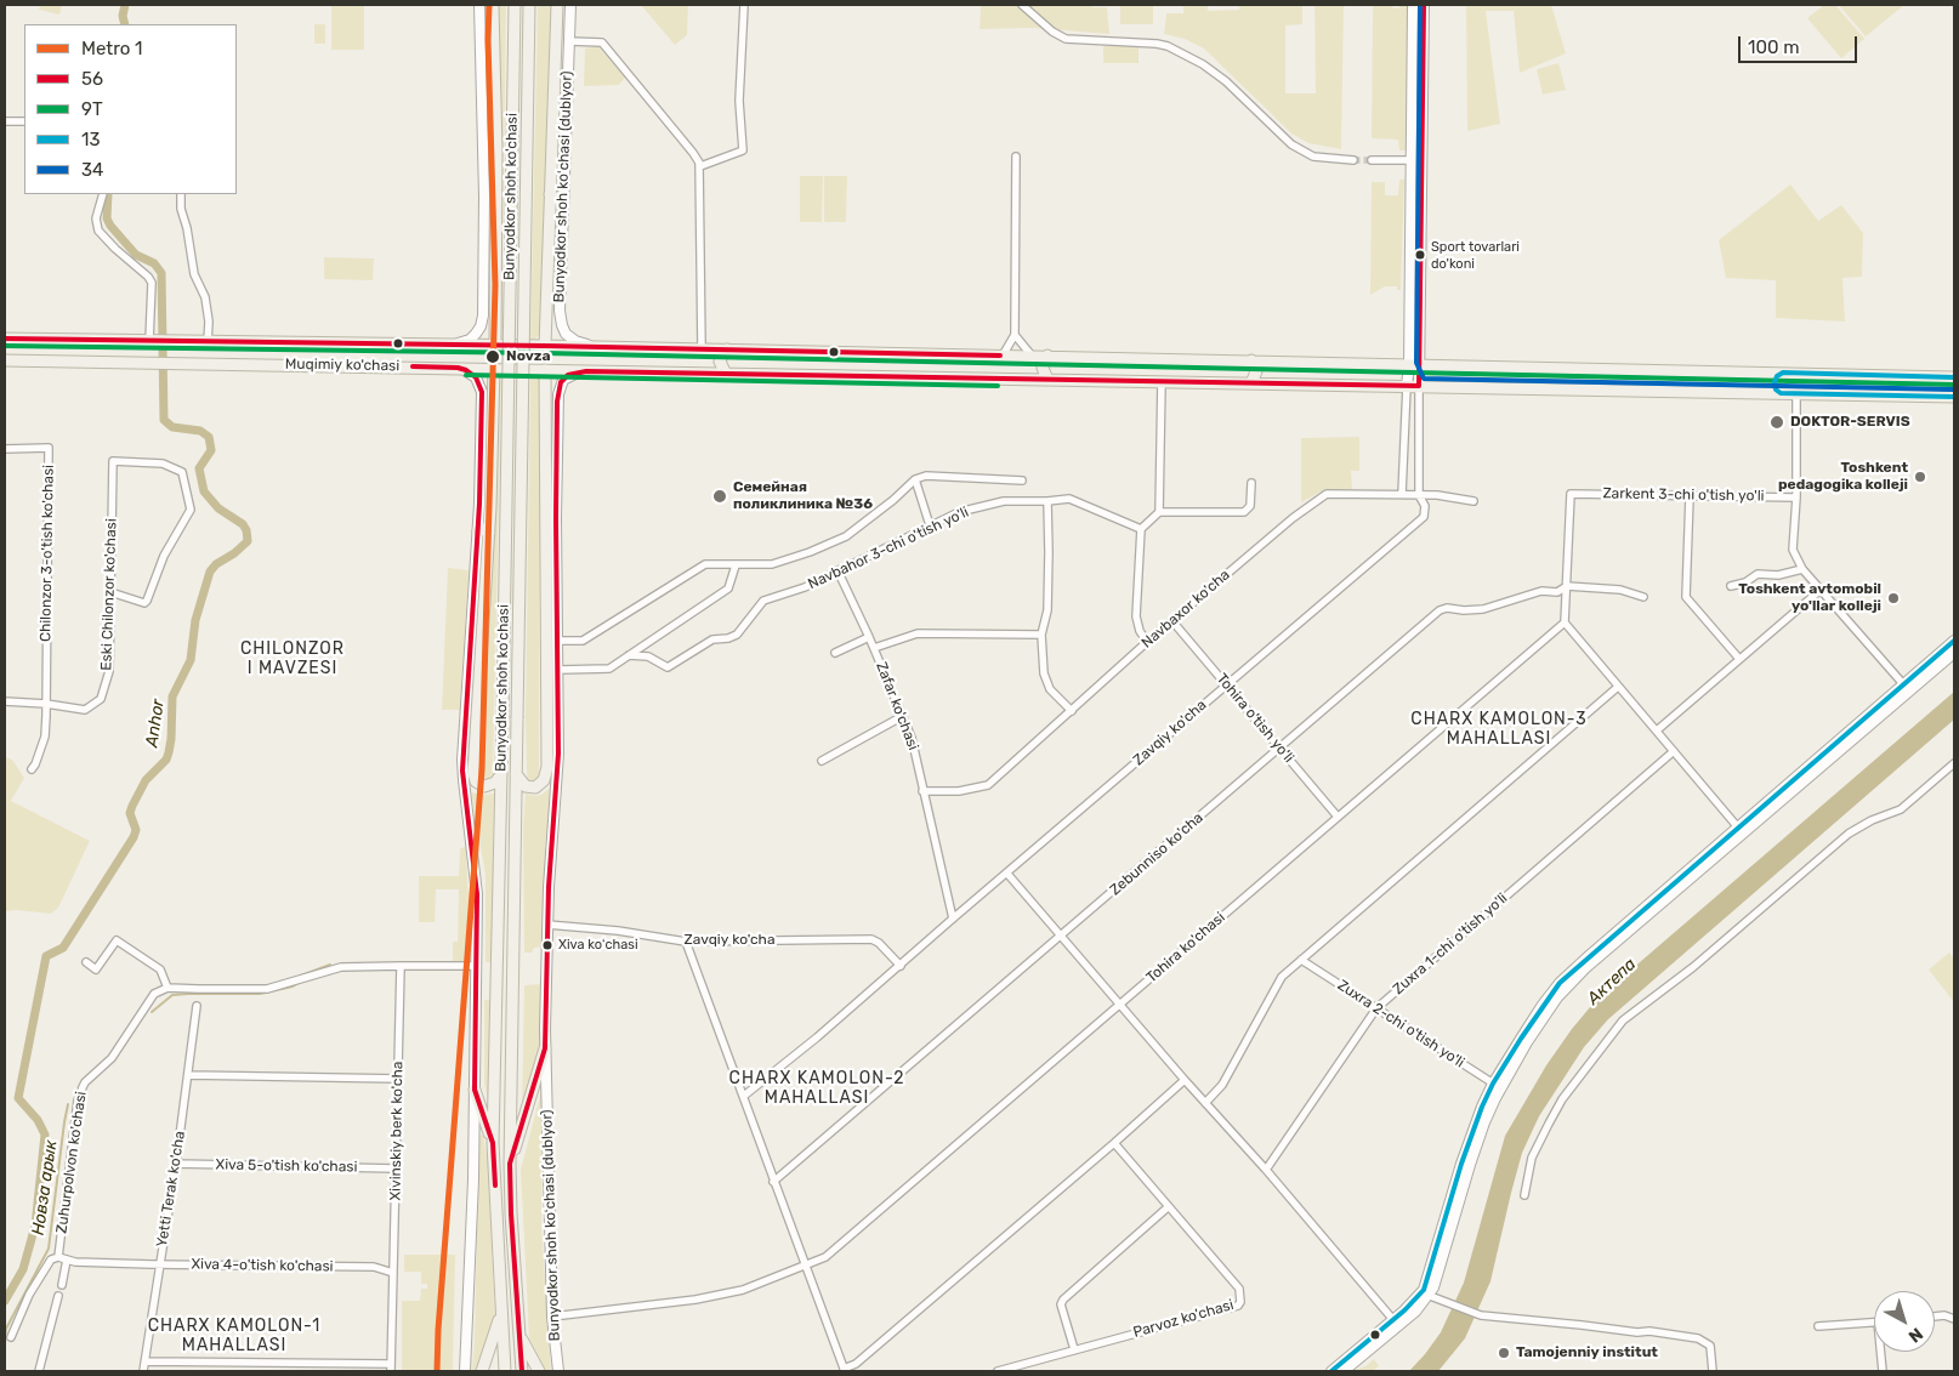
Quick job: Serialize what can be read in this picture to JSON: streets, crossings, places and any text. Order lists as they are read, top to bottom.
{
  "streets": {
    "main road": ["Bunyodkor shoh ko'chasi", "Muqimiy ko'chasi"],
    "street": [
      "Bunyodkor shoh koʻchasi (dublyor)",
      "Zarkent 3-chi o'tish yo'li",
      "Navbahor 3-chi o'tish yo'li",
      "Chilonzor 3-o'tish ko'chasi",
      "Eski Chilonzor ko'chasi",
      "Navbaxor ko'cha",
      "Zafar ko'chasi",
      "Tohira o'tish yo'li",
      "Zavqiy ko'cha",
      "Zebunniso ko'cha",
      "Zuxra 1-chi o'tish yo'li",
      "Tohira ko'chasi",
      "Zuxra 2-chi o'tish yo'li",
      "Xivinskiy berk ko'cha",
      "Zuhurpolvon ko'chasi",
      "Xiva 5-o'tish ko'chasi",
      "Yetti Terak ko'cha",
      "Xiva 4-o'tish ko'chasi",
      "Parvoz ko'chasi"
    ]
  },
  "crossings": [
    ["Bunyodkor shoh koʻchasi (dublyor)", "Muqimiy ko'chasi"],
    ["Bunyodkor shoh koʻchasi (dublyor)", "Zavqiy ko'cha"],
    ["Bunyodkor shoh koʻchasi (dublyor)", "Tohira ko'chasi"],
    ["Zarkent 3-chi o'tish yo'li", "Zebunniso ko'cha"],
    ["Navbahor 3-chi o'tish yo'li", "Zafar ko'chasi"],
    ["Chilonzor 3-o'tish ko'chasi", "Eski Chilonzor ko'chasi"],
    ["Navbaxor ko'cha", "Zafar ko'chasi"],
    ["Navbaxor ko'cha", "Tohira o'tish yo'li"],
    ["Navbaxor ko'cha", "Zavqiy ko'cha"],
    ["Zafar ko'chasi", "Zavqiy ko'cha"],
    ["Tohira o'tish yo'li", "Zavqiy ko'cha"],
    ["Tohira o'tish yo'li", "Zebunniso ko'cha"],
    ["Tohira o'tish yo'li", "Tohira ko'chasi"],
    ["Zuxra 1-chi o'tish yo'li", "Zuxra 2-chi o'tish yo'li"],
    ["Xivinskiy berk ko'cha", "Xiva 5-o'tish ko'chasi"],
    ["Xivinskiy berk ko'cha", "Xiva 4-o'tish ko'chasi"],
    ["Zuhurpolvon ko'chasi", "Xiva 4-o'tish ko'chasi"],
    ["Xiva 5-o'tish ko'chasi", "Yetti Terak ko'cha"],
    ["Yetti Terak ko'cha", "Xiva 4-o'tish ko'chasi"]
  ],
  "districts": [
    "CHILONZOR I MAVZESI",
    "CHARX KAMOLON-3 MAHALLASI",
    "CHARX KAMOLON-2 MAHALLASI",
    "CHARX KAMOLON-1 MAHALLASI"
  ],
  "water": ["Anhor", "Актепа", "Новза арык"],
  "places": [
    "Sport tovarlari do'koni",
    "Novza",
    "DOKTOR-SERVIS",
    "Toshkent pedagogika kolleji",
    "Семейная поликлиника №36",
    "Toshkent avtomobil yo'llar kolleji",
    "Xiva koʻchasi",
    "Tamojenniy institut"
  ],
  "lines": [
    "metro line 1",
    "transit line 56",
    "transit line 34",
    "transit line 9Т",
    "transit line 13"
  ],
  "legend": [
    "Metro 1",
    "56",
    "9Т",
    "13",
    "34"
  ],
  "scale_bar": "100 m",
  "north": "bottom right"
}
